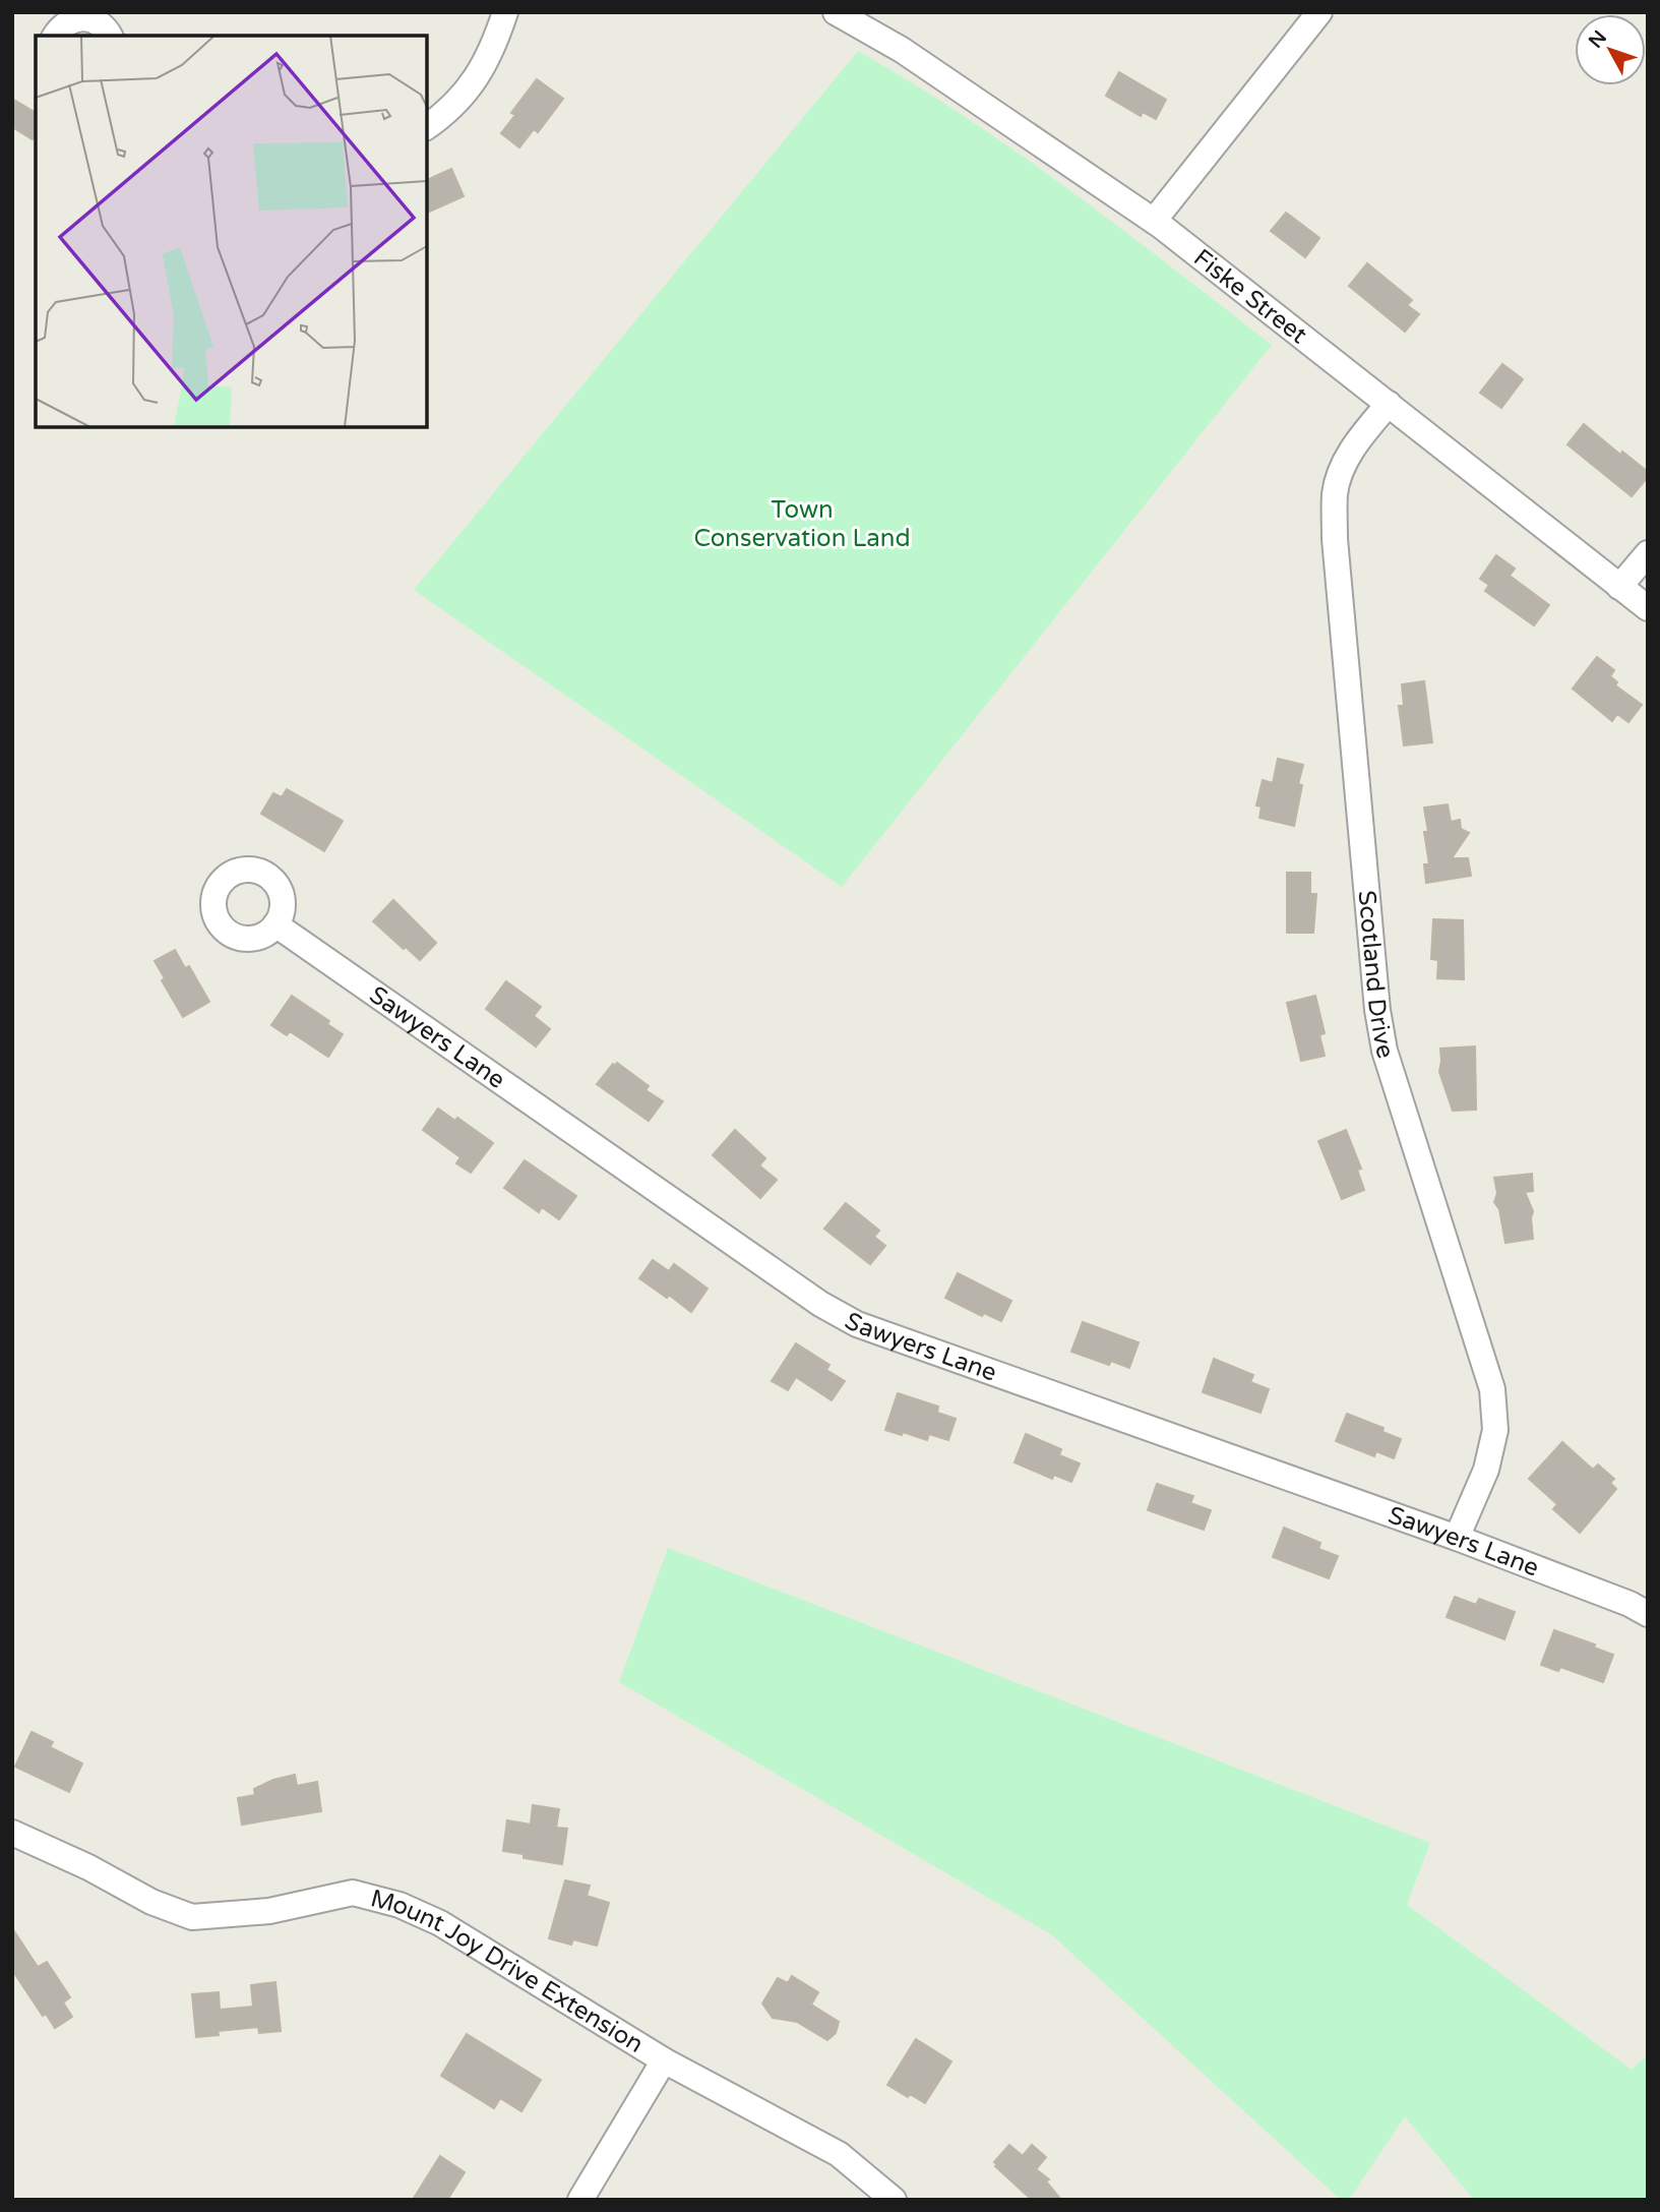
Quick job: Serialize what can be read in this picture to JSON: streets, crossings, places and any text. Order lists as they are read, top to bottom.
{
  "streets": {
    "street": [
      "Fiske Street",
      "Scotland Drive",
      "Sawyers Lane",
      "Mount Joy Drive Extension"
    ]
  },
  "crossings": [
    ["Fiske Street", "Scotland Drive"],
    ["Scotland Drive", "Sawyers Lane"]
  ],
  "parks": ["Town Conservation Land"],
  "north": "top left"
}
